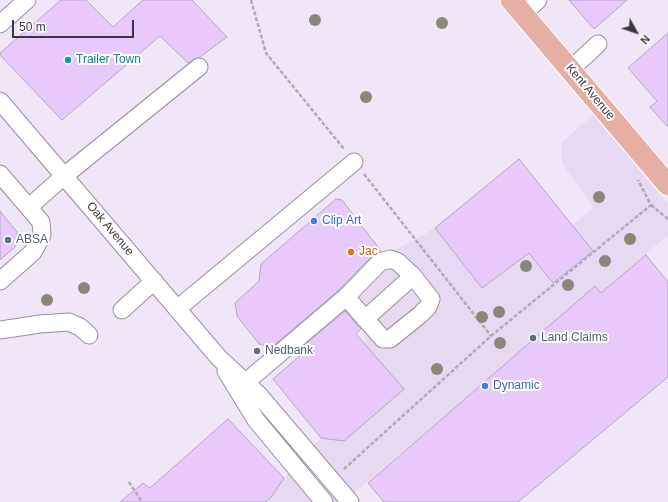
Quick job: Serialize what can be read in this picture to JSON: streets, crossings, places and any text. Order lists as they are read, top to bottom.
{
  "streets": {
    "main road": ["Kent Avenue"],
    "street": ["Oak Avenue"]
  },
  "places": [
    "Trailer Town",
    "Clip Art",
    "ABSA",
    "Jac",
    "Land Claims",
    "Nedbank",
    "Dynamic"
  ],
  "scale_bar": "50 m",
  "north": "bottom right"
}
